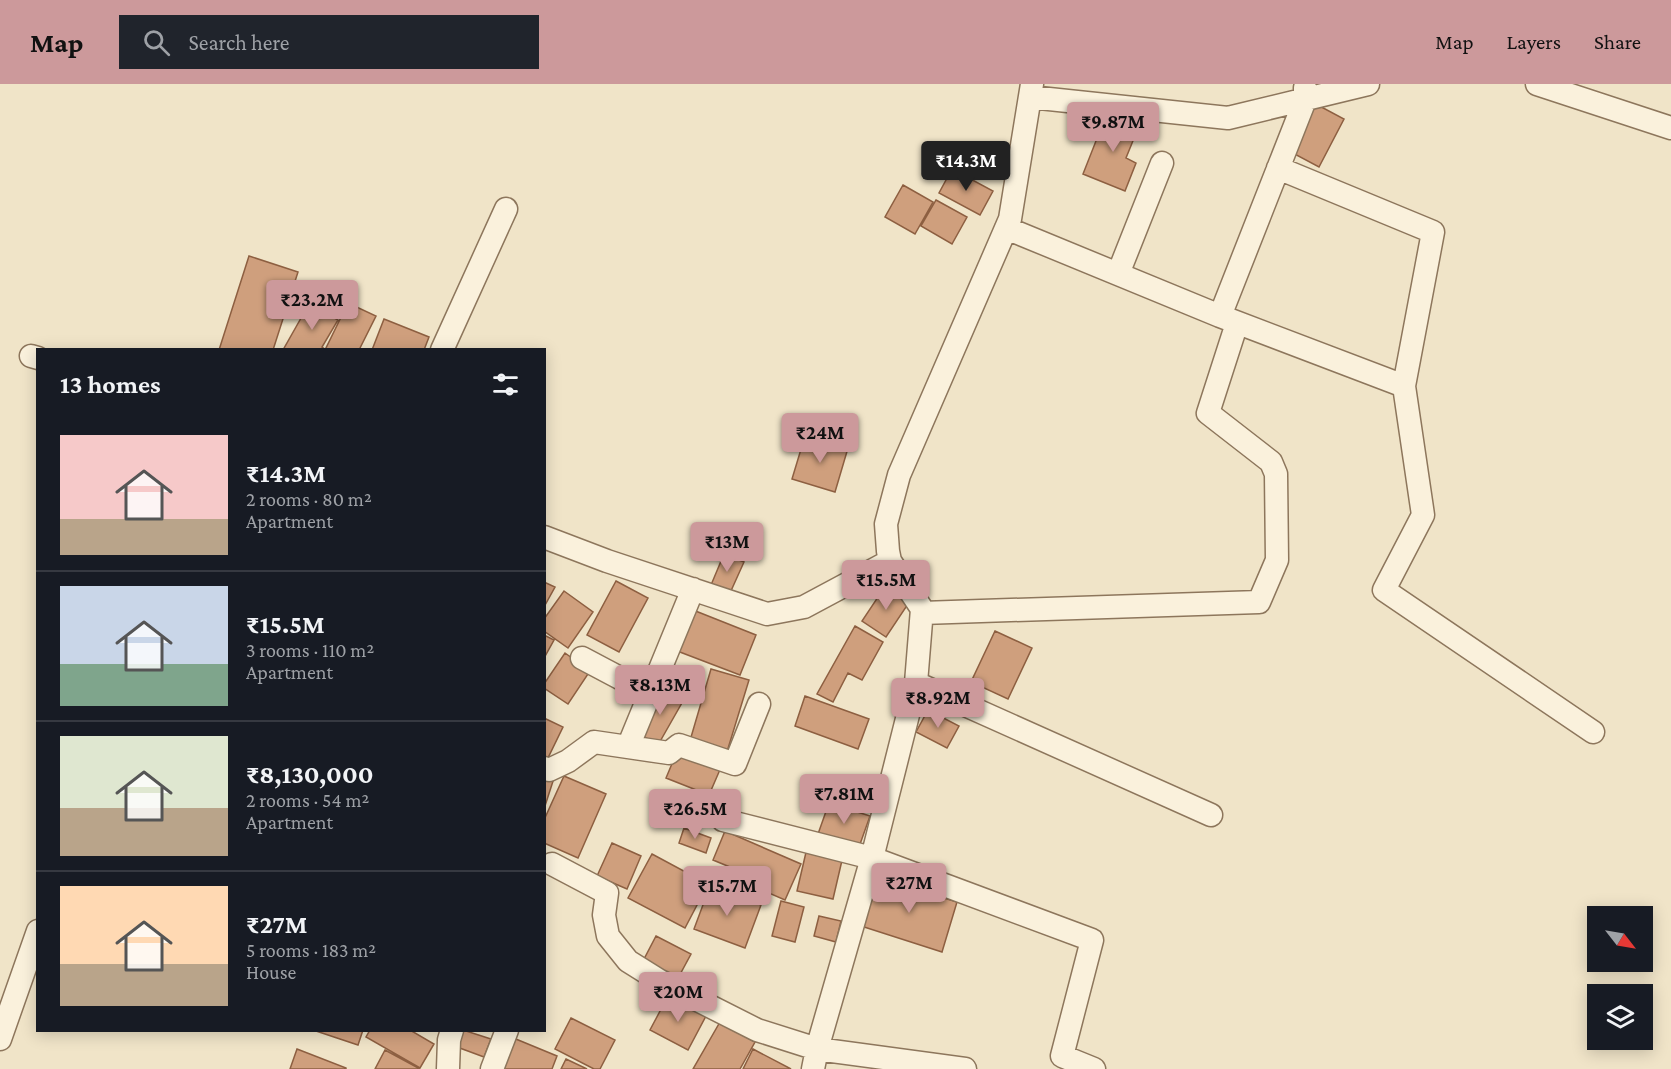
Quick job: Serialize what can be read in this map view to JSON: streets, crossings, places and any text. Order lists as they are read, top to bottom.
{
  "north": "bottom right",
  "page": {
    "header": "Map",
    "search": "Search here",
    "nav": ["Map", "Layers", "Share"],
    "price": [
      "₹9.87M",
      "₹14.3M",
      "₹23.2M",
      "₹24M",
      "₹13M",
      "₹15.5M",
      "₹8.13M",
      "₹8.92M",
      "₹7.81M",
      "₹26.5M",
      "₹27M",
      "₹15.7M",
      "₹20M"
    ],
    "heading": "13 homes",
    "list": [
      {
        "name": "₹14.3M",
        "note": "2 rooms · 80 m² · Apartment"
      },
      {
        "name": "₹15.5M",
        "note": "3 rooms · 110 m² · Apartment"
      },
      {
        "name": "₹8,130,000",
        "note": "2 rooms · 54 m² · Apartment"
      },
      {
        "name": "₹27M",
        "note": "5 rooms · 183 m² · House"
      }
    ]
  }
}
